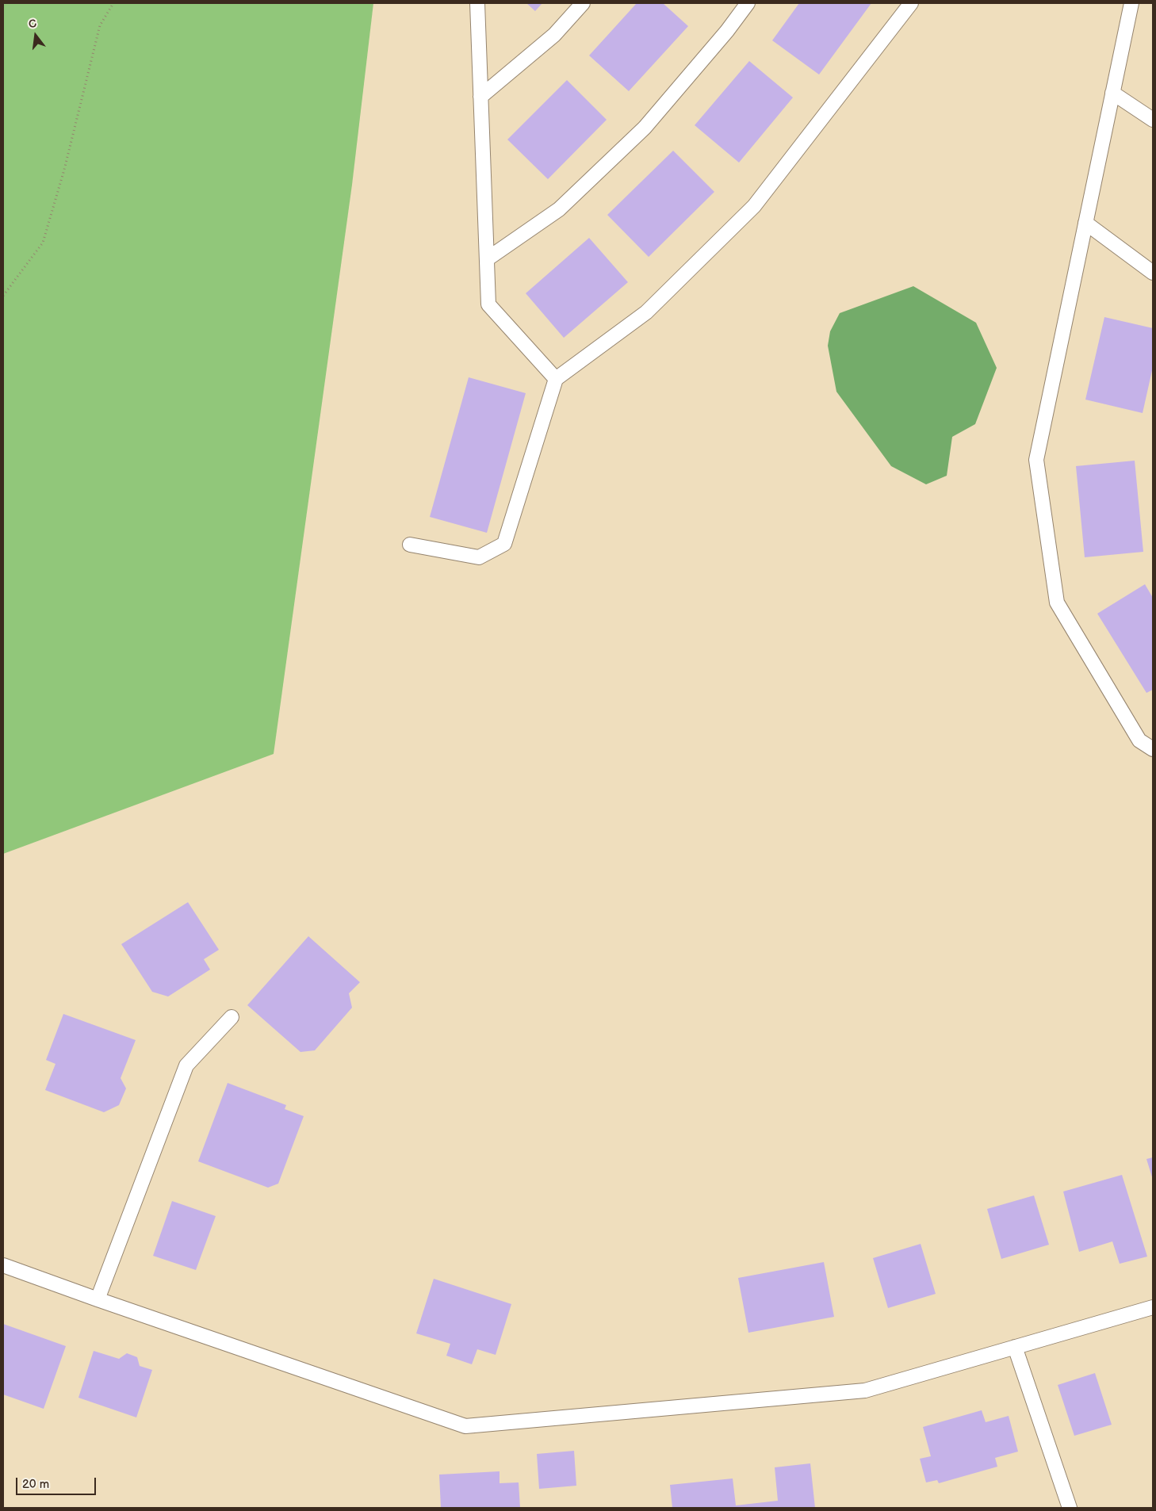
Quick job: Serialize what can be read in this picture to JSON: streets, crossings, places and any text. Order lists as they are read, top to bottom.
{
  "scale_bar": "20 m",
  "north": "top"
}
